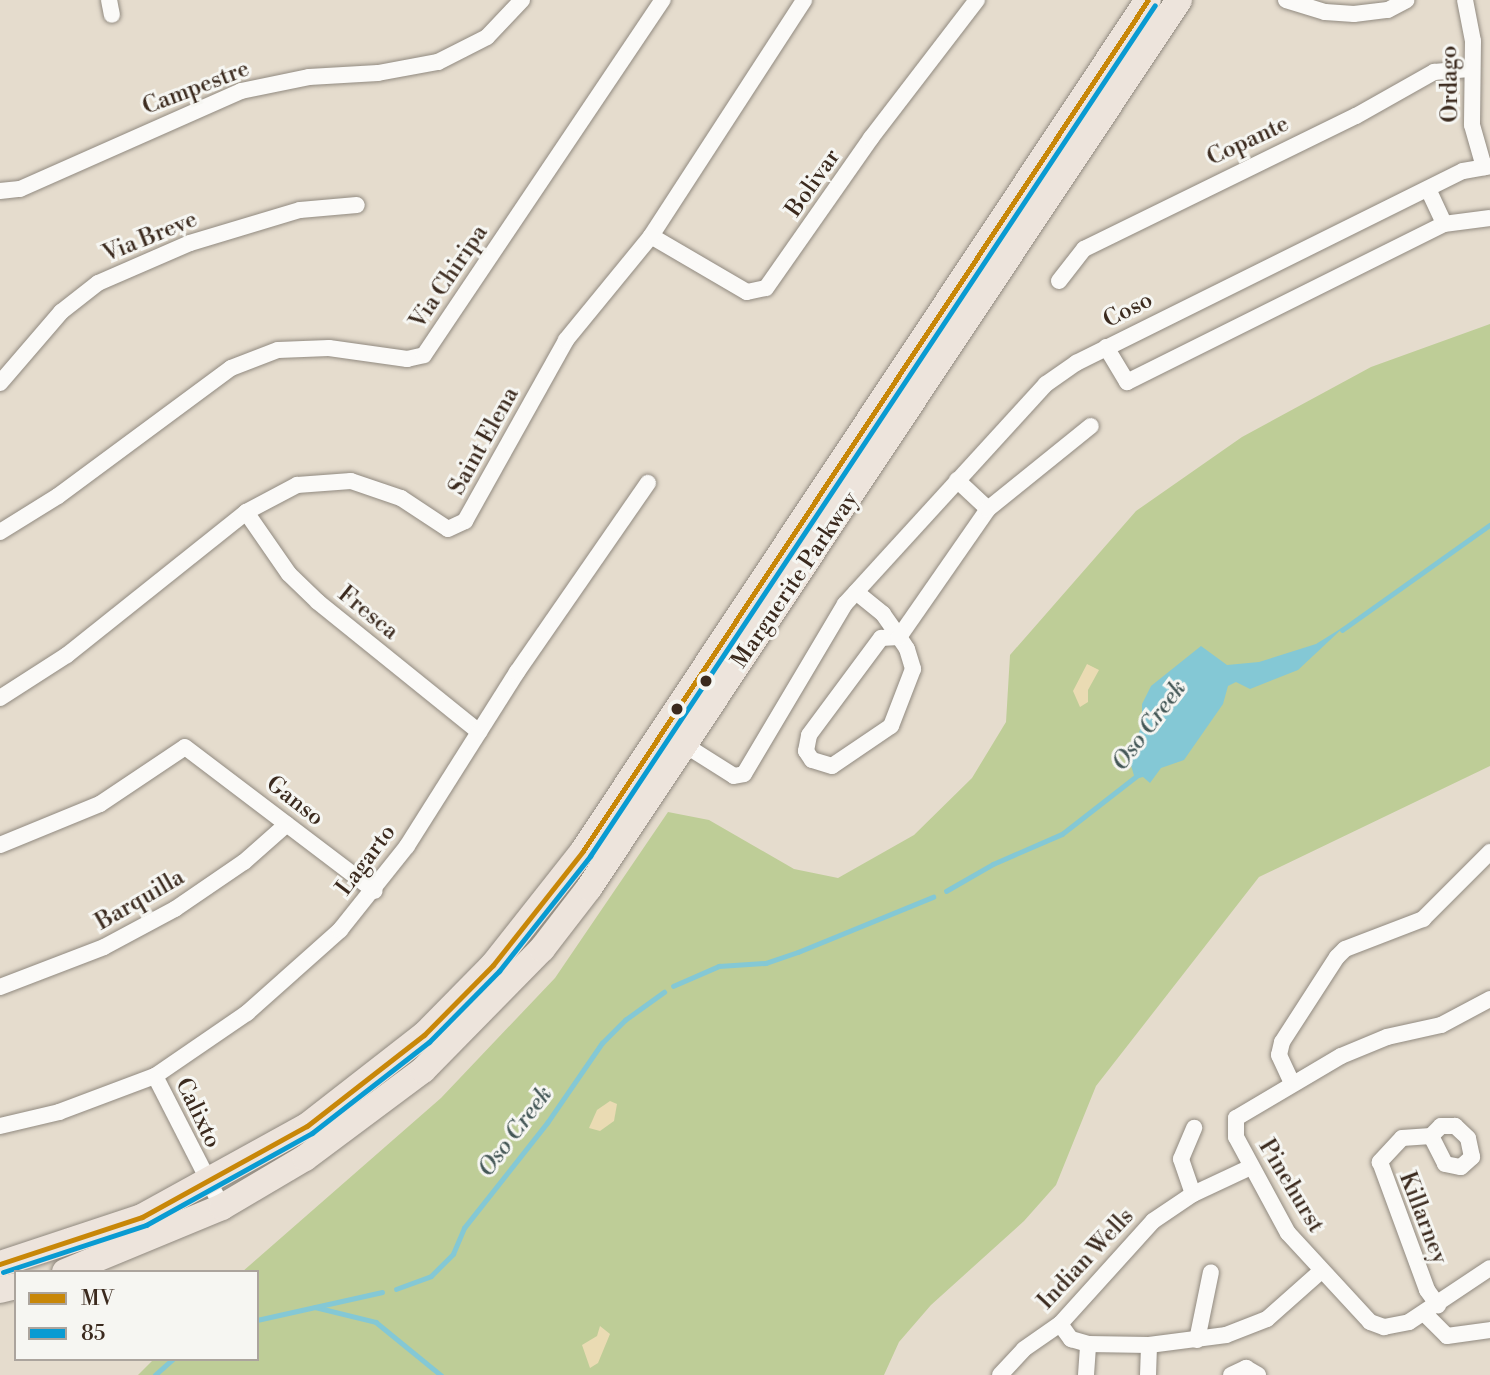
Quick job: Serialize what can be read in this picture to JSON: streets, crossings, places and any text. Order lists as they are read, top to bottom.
{
  "streets": {
    "main road": ["Marguerite Parkway"],
    "street": [
      "Ordago",
      "Campestre",
      "Copante",
      "Bolivar",
      "Via Breve",
      "Via Chiripa",
      "Coso",
      "Saint Elena",
      "Fresca",
      "Ganso",
      "Lagarto",
      "Barquilla",
      "Calixto",
      "Pinehurst",
      "Killarney",
      "Indian Wells"
    ]
  },
  "crossings": [
    ["Ordago", "Copante"],
    ["Ordago", "Coso"],
    ["Bolivar", "Saint Elena"],
    ["Coso", "Marguerite Parkway"],
    ["Saint Elena", "Fresca"],
    ["Marguerite Parkway", "Calixto"],
    ["Fresca", "Lagarto"],
    ["Ganso", "Lagarto"],
    ["Ganso", "Barquilla"],
    ["Lagarto", "Calixto"],
    ["Pinehurst", "Killarney"],
    ["Pinehurst", "Indian Wells"]
  ],
  "water": ["Oso Creek"],
  "lines": ["transit line MV", "transit line 85"],
  "legend": ["MV", "85"]
}
